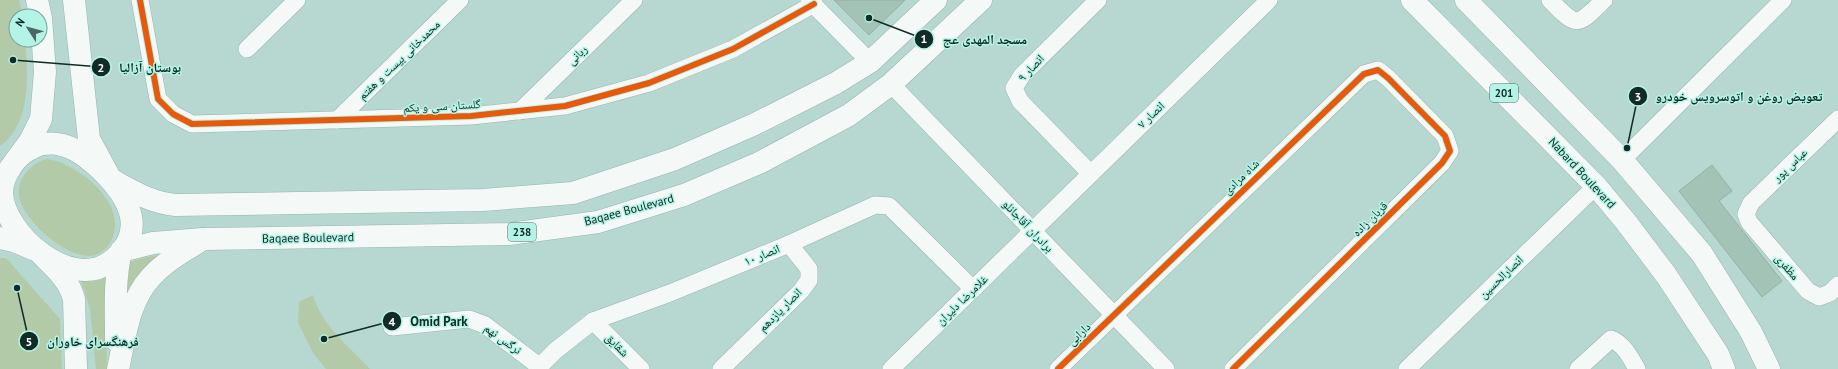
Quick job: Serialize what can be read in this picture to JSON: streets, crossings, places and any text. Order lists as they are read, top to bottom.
{
  "streets": {
    "main road": [
      "201",
      "Nabard Boulevard",
      "Baqaee Boulevard",
      "238"
    ],
    "street": [
      "ربانی",
      "محمدخانی بیست و هفتم",
      "انصار ۹",
      "گلستان سی و یکم",
      "انصار ۷",
      "عباس پور",
      "شاه مرادی",
      "قربان زاده",
      "برادران آقاجانلو",
      "انصار ۱۰",
      "مظفری",
      "انصارالحسین",
      "غلامرضا دلیران",
      "انصار یازدهم",
      "دارابی",
      "نرگس نهم",
      "شقایق"
    ]
  },
  "crossings": [
    ["ربانی", "گلستان سی و یکم"],
    ["محمدخانی بیست و هفتم", "گلستان سی و یکم"],
    ["انصار ۹", "انصار ۷"],
    ["انصار ۷", "برادران آقاجانلو"],
    ["انصار ۷", "غلامرضا دلیران"],
    ["عباس پور", "مظفری"],
    ["Nabard Boulevard", "انصارالحسین"],
    ["شاه مرادی", "قربان زاده"],
    ["شاه مرادی", "برادران آقاجانلو"],
    ["شاه مرادی", "دارابی"],
    ["Baqaee Boulevard", "برادران آقاجانلو"],
    ["برادران آقاجانلو", "غلامرضا دلیران"],
    ["برادران آقاجانلو", "دارابی"],
    ["انصار ۱۰", "غلامرضا دلیران"],
    ["انصار ۱۰", "انصار یازدهم"],
    ["انصار ۱۰", "نرگس نهم"],
    ["انصار ۱۰", "شقایق"]
  ],
  "places": [
    "مسجد المهدی عج",
    "بوستان آزالیا",
    "تعویض روغن و اتوسرویس خودرو",
    "فرهنگسرای خاوران",
    "Omid Park"
  ],
  "north": "top left"
}
